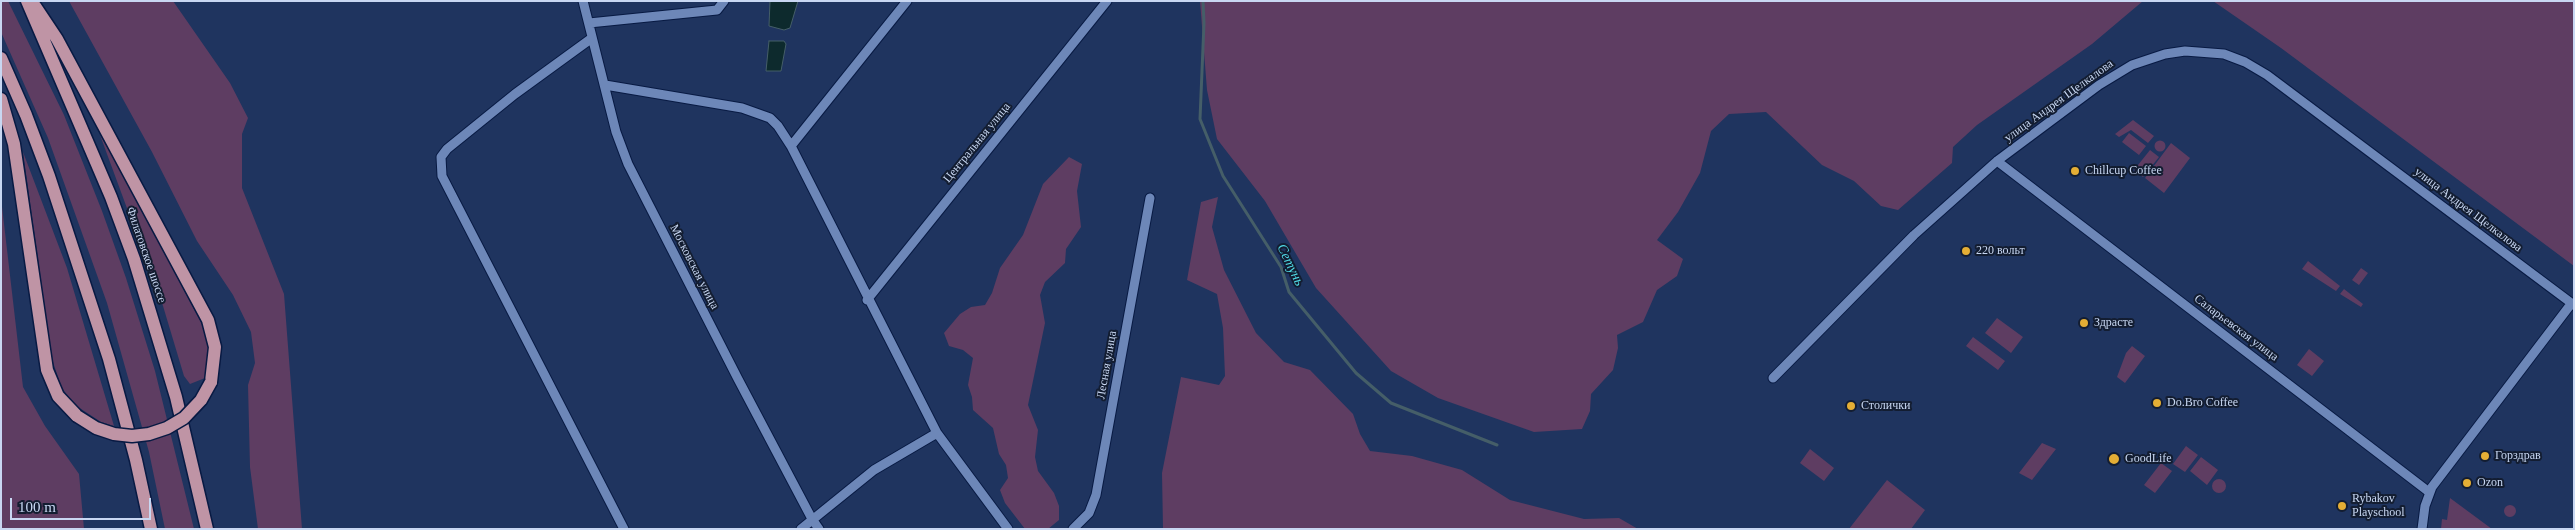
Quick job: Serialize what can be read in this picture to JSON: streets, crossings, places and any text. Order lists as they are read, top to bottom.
{
  "streets": {
    "main road": ["Филатовское шоссе"],
    "street": [
      "улица Андрея Щелкалова",
      "Центральная улица",
      "Московская улица",
      "Саларьевская улица",
      "Лесная улица"
    ]
  },
  "crossings": [
    ["улица Андрея Щелкалова", "Саларьевская улица"]
  ],
  "water": ["Сетунь"],
  "places": [
    "Chillcup Coffee",
    "220 вольт",
    "Здрасте",
    "Do.Bro Coffee",
    "Столички",
    "Горздрав",
    "GoodLife",
    "Ozon",
    "Rybakov Playschool"
  ],
  "scale_bar": "100 m"
}
